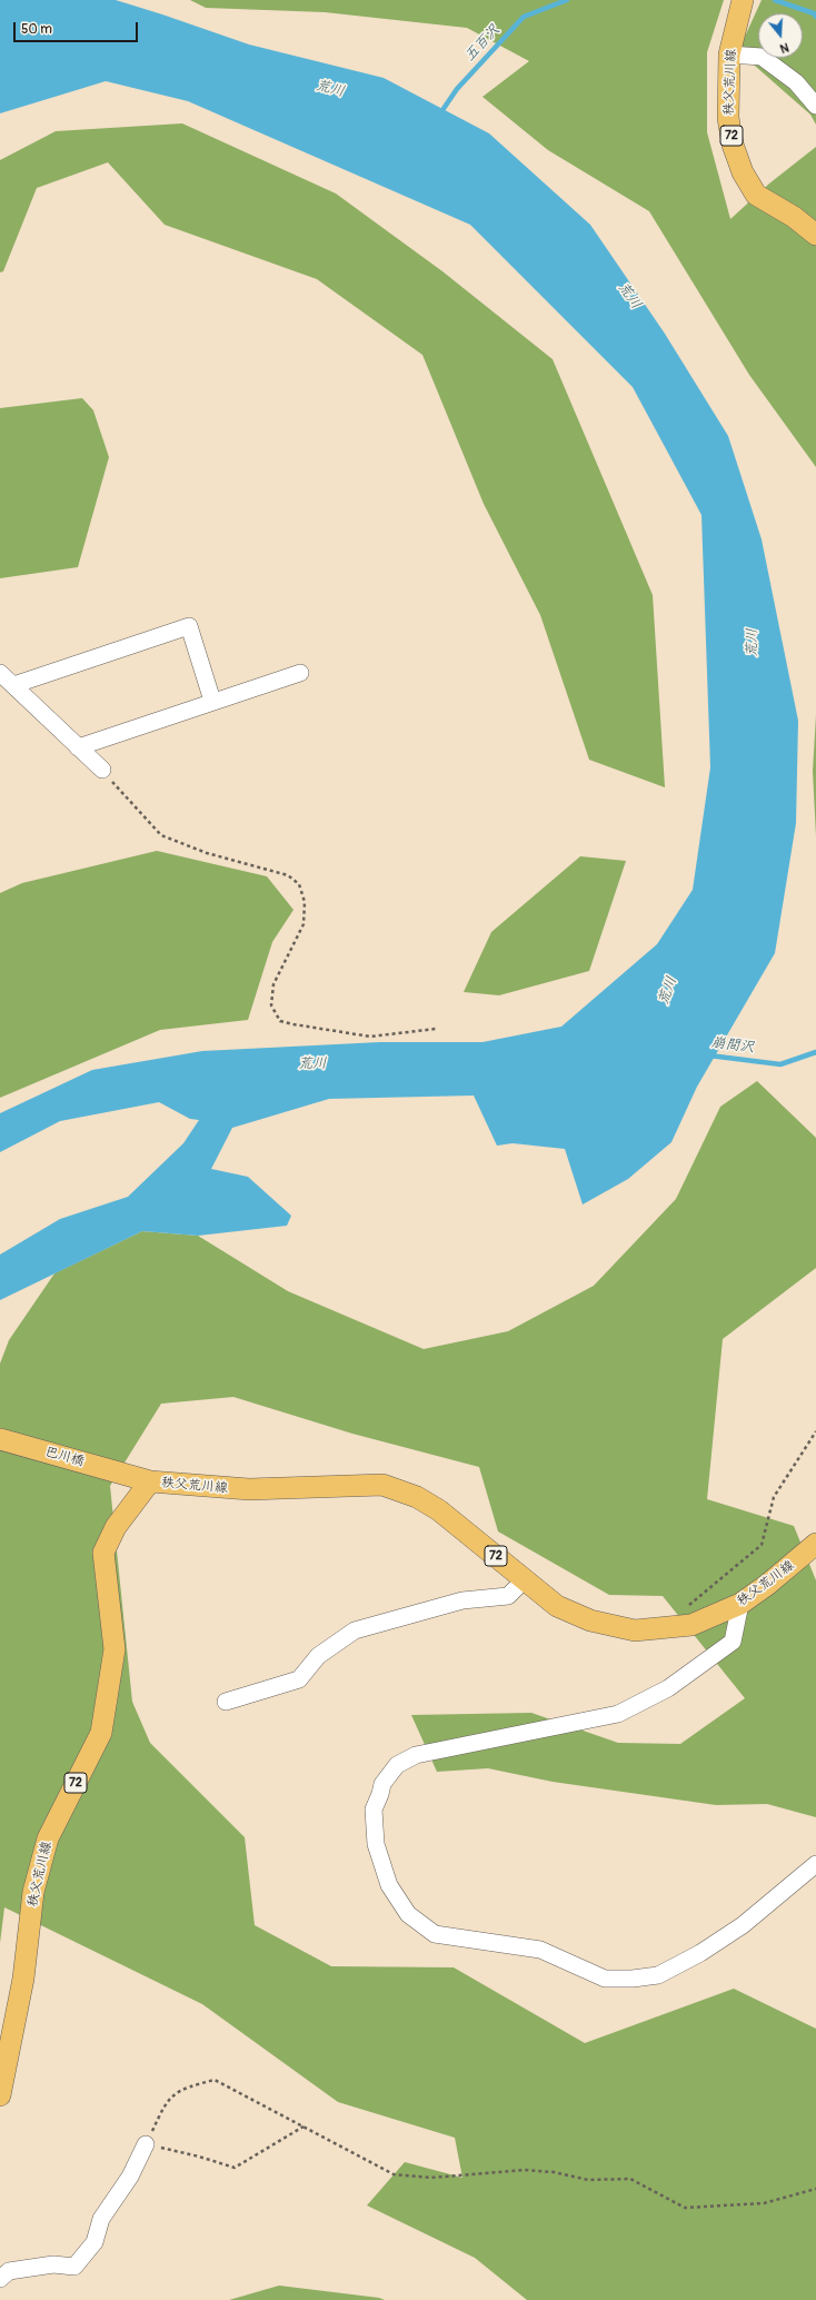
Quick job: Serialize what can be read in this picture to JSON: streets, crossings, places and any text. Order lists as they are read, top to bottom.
{
  "streets": {
    "main road": ["秩父荒川線", "72", "巴川橋"]
  },
  "crossings": [
    ["秩父荒川線", "巴川橋"]
  ],
  "water": ["五百沢", "荒川", "崩間沢"],
  "scale_bar": "50 m",
  "north": "bottom"
}
